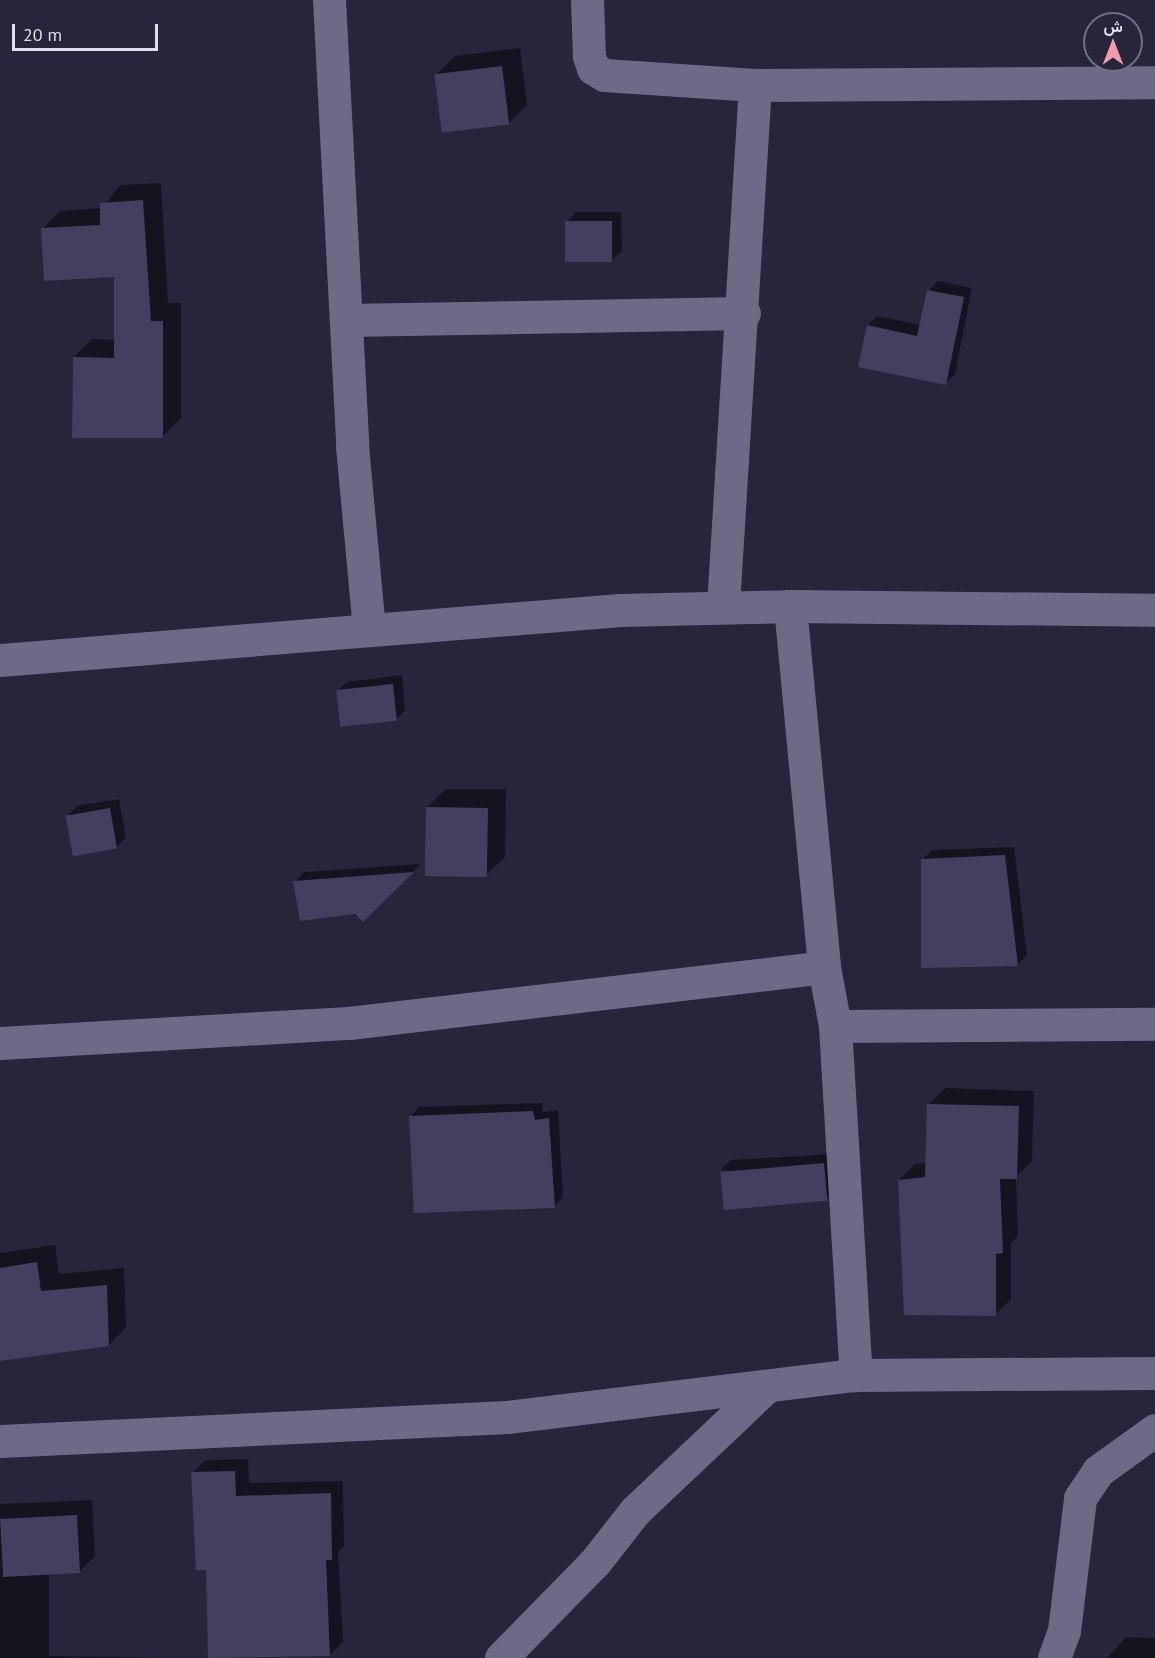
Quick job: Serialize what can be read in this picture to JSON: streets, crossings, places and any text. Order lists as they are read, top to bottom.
{
  "scale_bar": "20 m",
  "north": "top"
}
